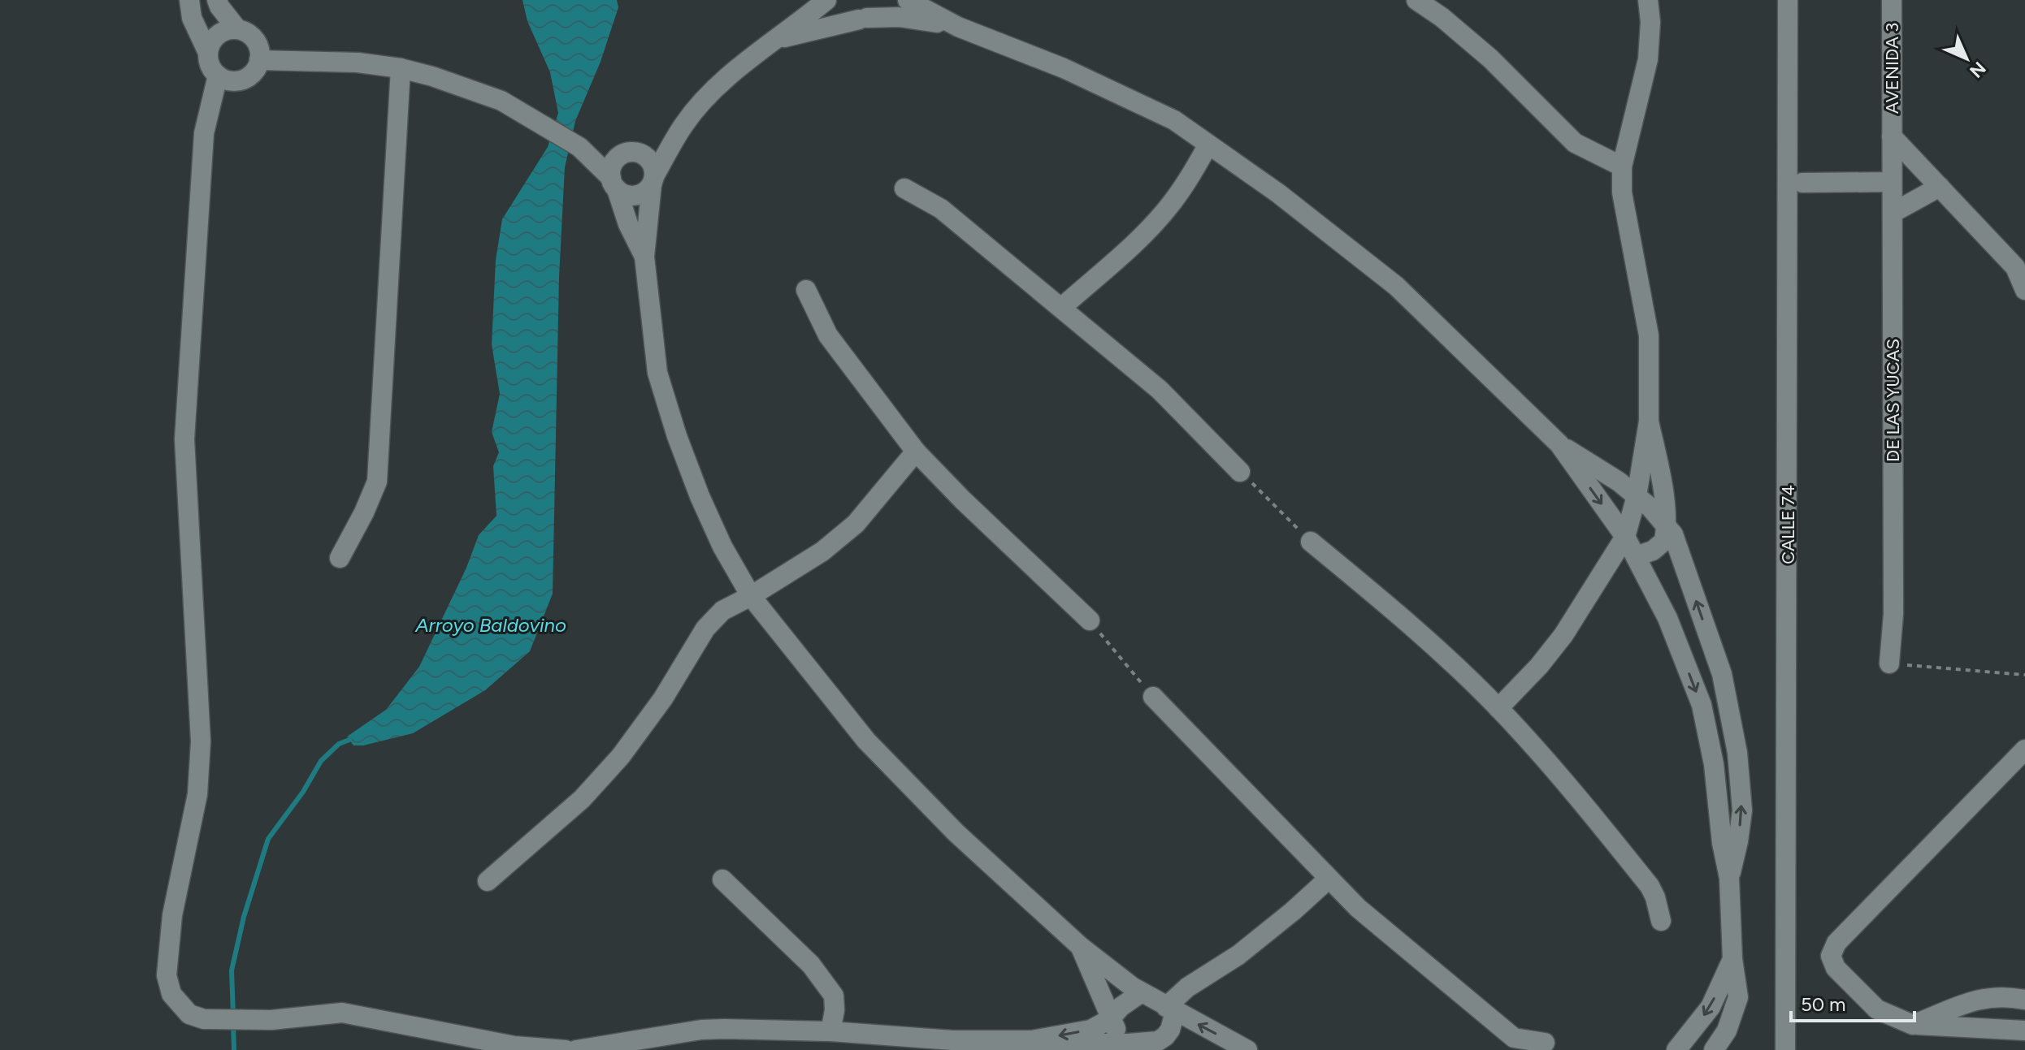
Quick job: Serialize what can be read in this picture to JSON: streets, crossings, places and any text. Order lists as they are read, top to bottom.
{
  "streets": {
    "street": ["AVENIDA 3", "DE LAS YUCAS", "CALLE 74"]
  },
  "crossings": [
    ["AVENIDA 3", "DE LAS YUCAS"]
  ],
  "water": ["Arroyo Baldovino"],
  "scale_bar": "50 m",
  "north": "bottom right"
}
